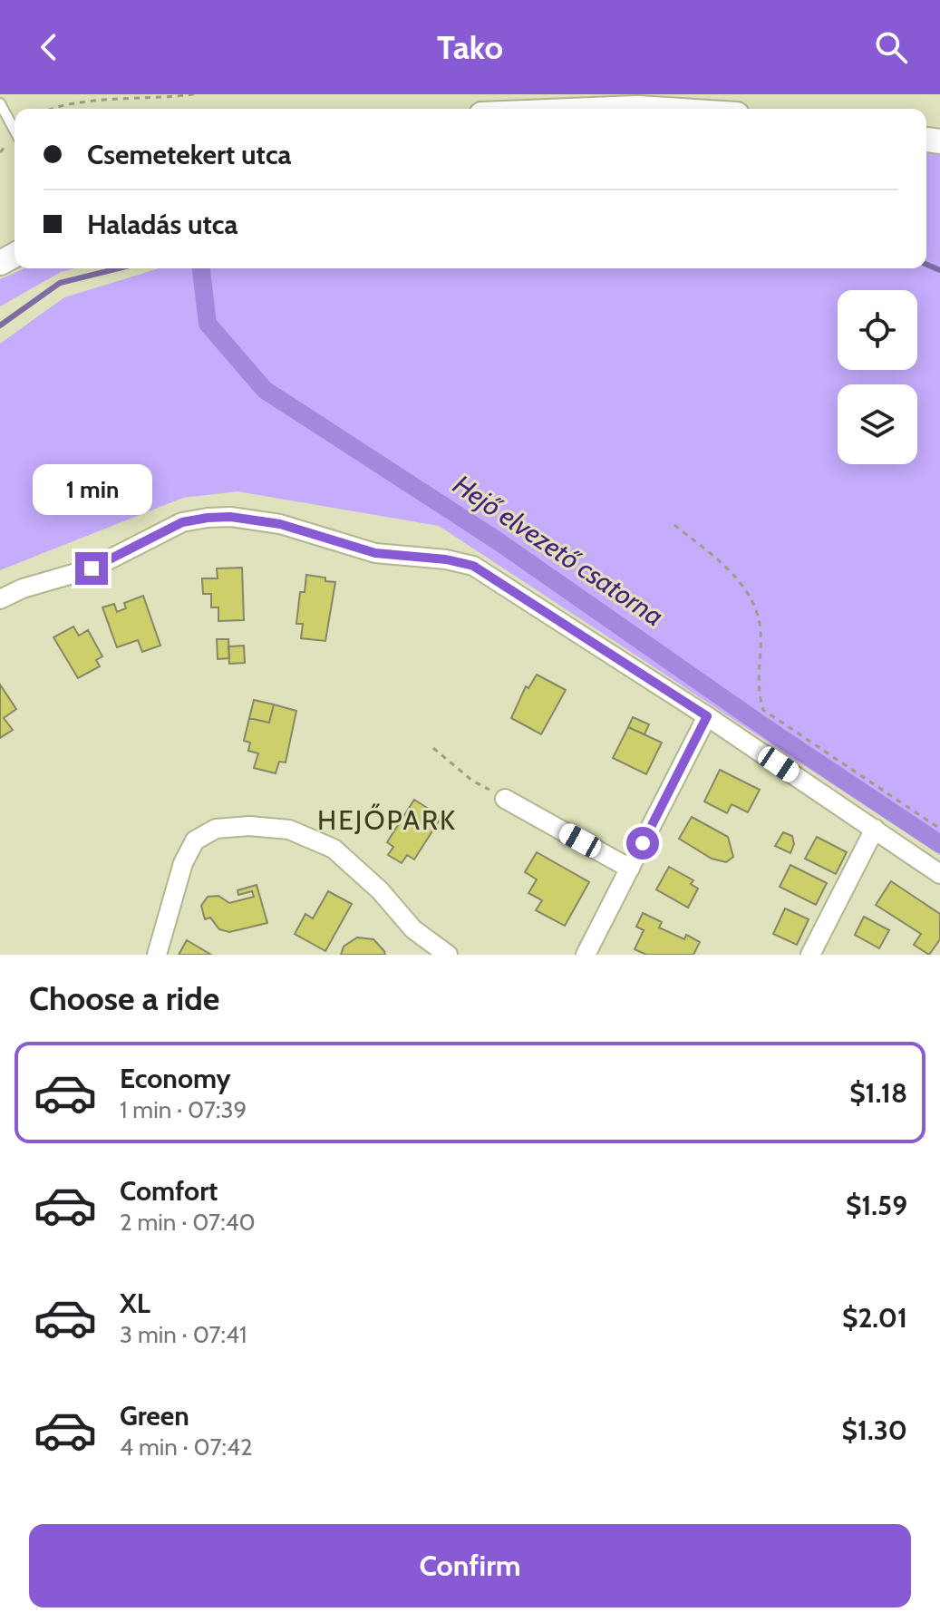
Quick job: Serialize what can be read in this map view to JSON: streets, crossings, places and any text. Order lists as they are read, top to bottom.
{
  "districts": ["HEJŐPARK"],
  "water": ["Hejő elvezető csatorna"],
  "page": {
    "header": "Tako",
    "banner": ["Csemetekert utca", "Haladás utca"],
    "bubble": "1 min",
    "heading": "Choose a ride",
    "list": [
      {
        "name": "Economy",
        "note": "1 min · 07:39",
        "value": "$1.18"
      },
      {
        "name": "Comfort",
        "note": "2 min · 07:40",
        "value": "$1.59"
      },
      {
        "name": "XL",
        "note": "3 min · 07:41",
        "value": "$2.01"
      },
      {
        "name": "Green",
        "note": "4 min · 07:42",
        "value": "$1.30"
      }
    ],
    "buttons": "Confirm"
  }
}
